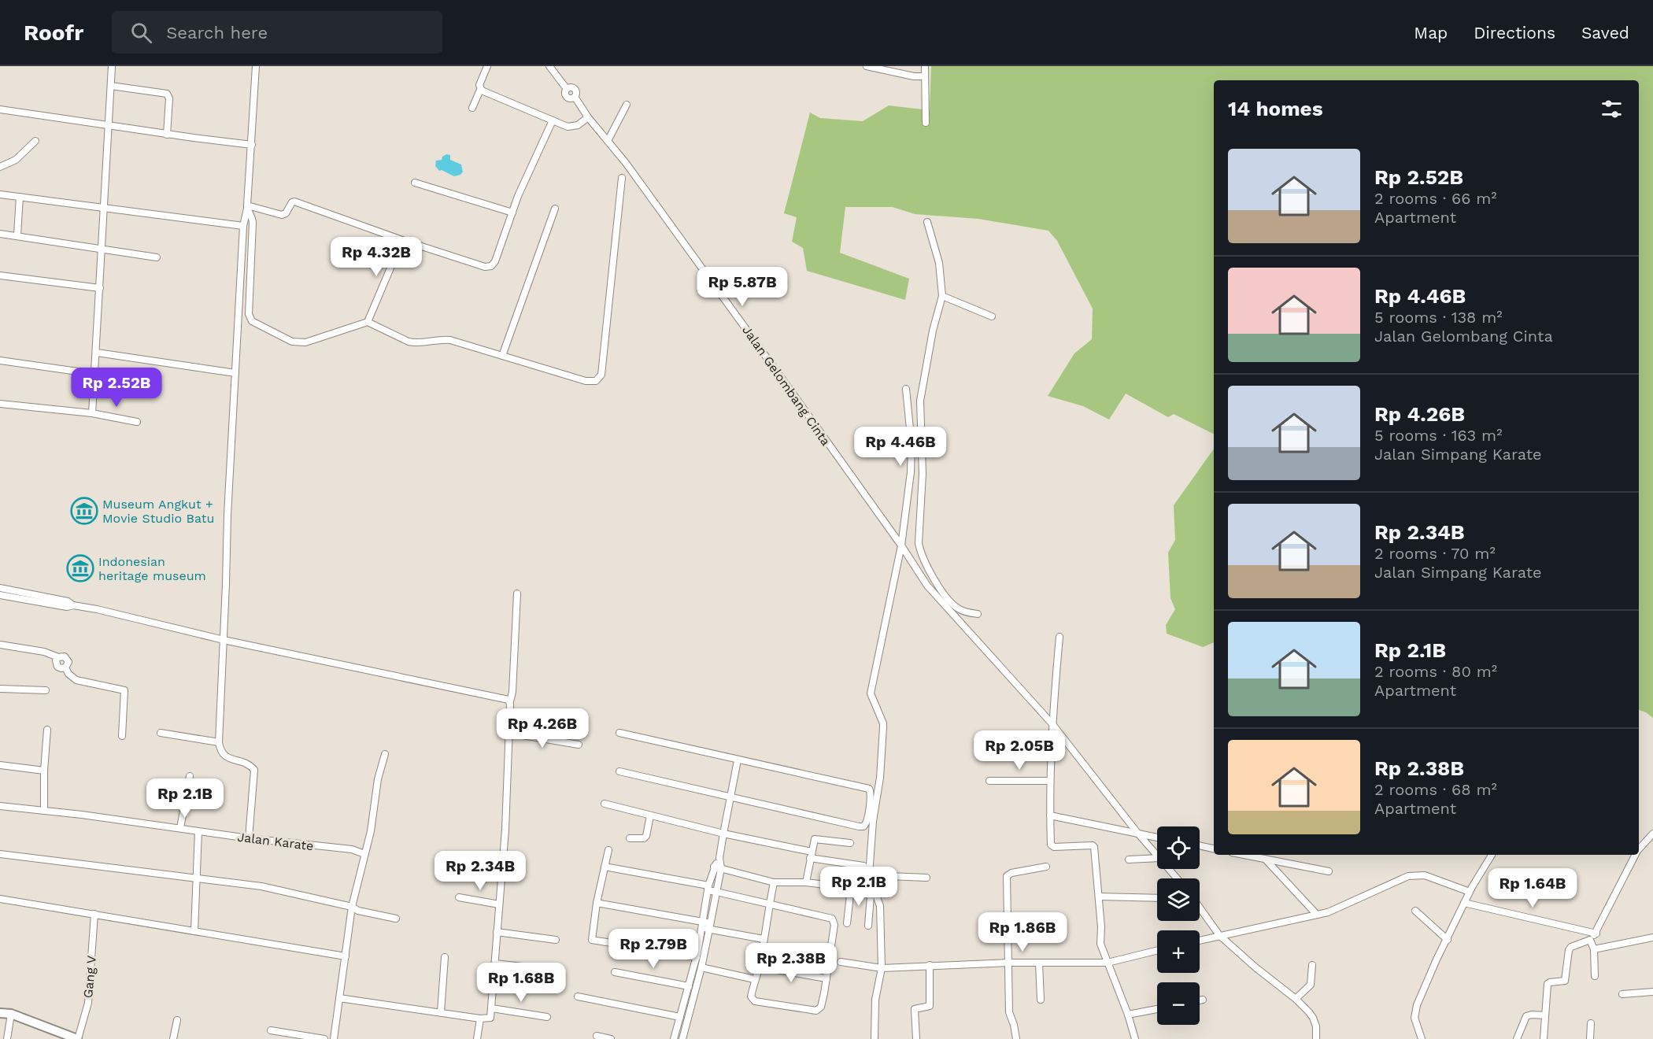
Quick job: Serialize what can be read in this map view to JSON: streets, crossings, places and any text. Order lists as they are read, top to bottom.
{
  "streets": {
    "street": ["Jalan Gelombang Cinta", "Jalan Karate", "Gang V"]
  },
  "places": {
    "museum": ["Museum Angkut + Movie Studio Batu", "Indonesian heritage museum"]
  },
  "page": {
    "header": "Roofr",
    "search": "Search here",
    "nav": ["Map", "Directions", "Saved"],
    "heading": "14 homes",
    "list": [
      {
        "name": "Rp 2.52B",
        "note": "2 rooms · 66 m² · Apartment"
      },
      {
        "name": "Rp 4.46B",
        "note": "5 rooms · 138 m² · Jalan Gelombang Cinta"
      },
      {
        "name": "Rp 4.26B",
        "note": "5 rooms · 163 m² · Jalan Simpang Karate"
      },
      {
        "name": "Rp 2.34B",
        "note": "2 rooms · 70 m² · Jalan Simpang Karate"
      },
      {
        "name": "Rp 2.1B",
        "note": "2 rooms · 80 m² · Apartment"
      },
      {
        "name": "Rp 2.38B",
        "note": "2 rooms · 68 m² · Apartment"
      }
    ],
    "price": [
      "Rp 4.32B",
      "Rp 5.87B",
      "Rp 2.52B",
      "Rp 4.46B",
      "Rp 4.26B",
      "Rp 2.05B",
      "Rp 2.1B",
      "Rp 2.34B",
      "Rp 2.1B",
      "Rp 1.64B",
      "Rp 1.86B",
      "Rp 2.79B",
      "Rp 2.38B",
      "Rp 1.68B"
    ],
    "map_buttons": ["+", "−"]
  }
}
